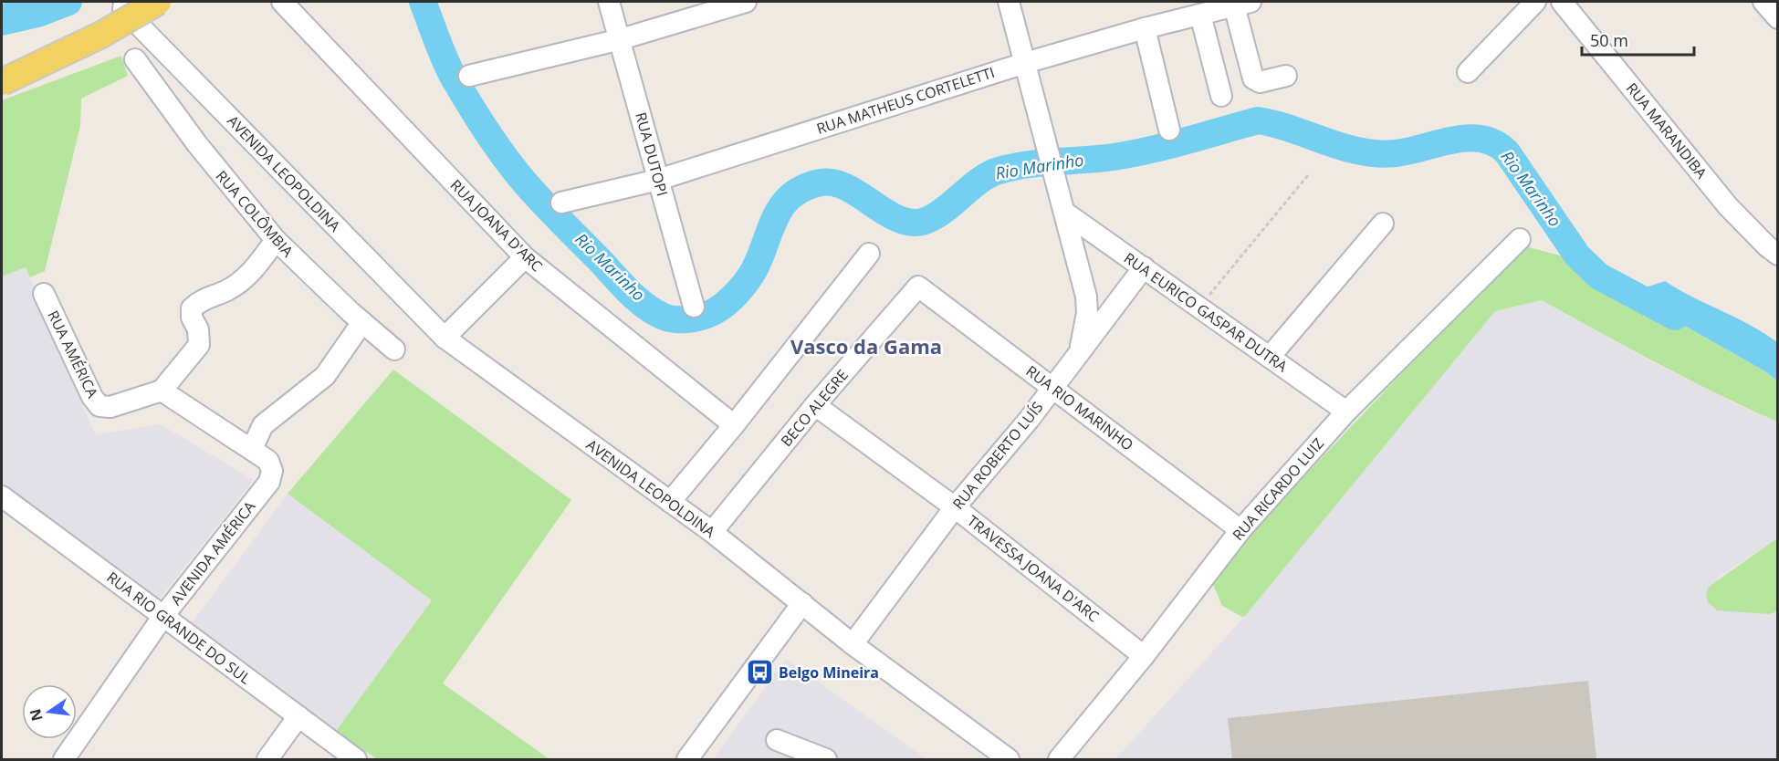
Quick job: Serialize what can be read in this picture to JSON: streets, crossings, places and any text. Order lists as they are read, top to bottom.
{
  "streets": {
    "street": [
      "RUA MATHEUS CORTELETTI",
      "RUA MARANDIBA",
      "RUA DUTOPI",
      "AVENIDA LEOPOLDINA",
      "RUA COLÔMBIA",
      "RUA JOANA D'ARC",
      "RUA EURICO GASPAR DUTRA",
      "RUA AMÉRICA",
      "BECO ALEGRE",
      "RUA RIO MARINHO",
      "RUA ROBERTO LUÍS",
      "RUA RICARDO LUIZ",
      "AVENIDA AMÉRICA",
      "TRAVESSA JOANA D'ARC",
      "RUA RIO GRANDE DO SUL"
    ]
  },
  "crossings": [
    ["RUA MATHEUS CORTELETTI", "RUA DUTOPI"],
    ["AVENIDA LEOPOLDINA", "BECO ALEGRE"],
    ["AVENIDA LEOPOLDINA", "RUA ROBERTO LUÍS"],
    ["RUA EURICO GASPAR DUTRA", "RUA ROBERTO LUÍS"],
    ["RUA EURICO GASPAR DUTRA", "RUA RICARDO LUIZ"],
    ["BECO ALEGRE", "RUA RIO MARINHO"],
    ["BECO ALEGRE", "TRAVESSA JOANA D'ARC"],
    ["RUA RIO MARINHO", "RUA ROBERTO LUÍS"],
    ["RUA RIO MARINHO", "RUA RICARDO LUIZ"],
    ["RUA ROBERTO LUÍS", "TRAVESSA JOANA D'ARC"],
    ["RUA RICARDO LUIZ", "TRAVESSA JOANA D'ARC"],
    ["AVENIDA AMÉRICA", "RUA RIO GRANDE DO SUL"]
  ],
  "districts": ["Vasco da Gama"],
  "water": ["Rio Marinho"],
  "places": {
    "bus stop": ["Belgo Mineira"]
  },
  "scale_bar": "50 m",
  "north": "left"
}
